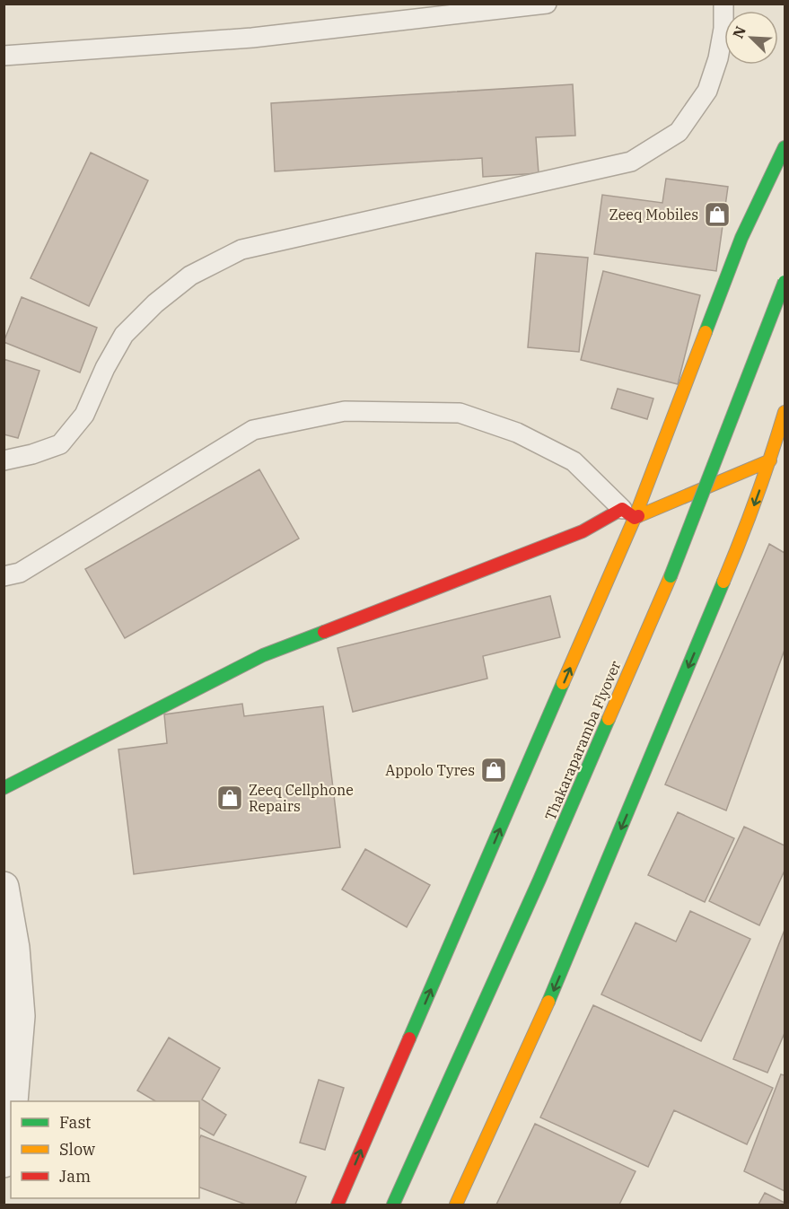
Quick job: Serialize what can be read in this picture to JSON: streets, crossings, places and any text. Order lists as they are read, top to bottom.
{
  "streets": {
    "street": ["Thakaraparamba Flyover"]
  },
  "places": {
    "shop": ["Zeeq Mobiles", "Appolo Tyres", "Zeeq Cellphone Repairs"]
  },
  "legend": ["Fast", "Slow", "Jam"],
  "north": "top left"
}
